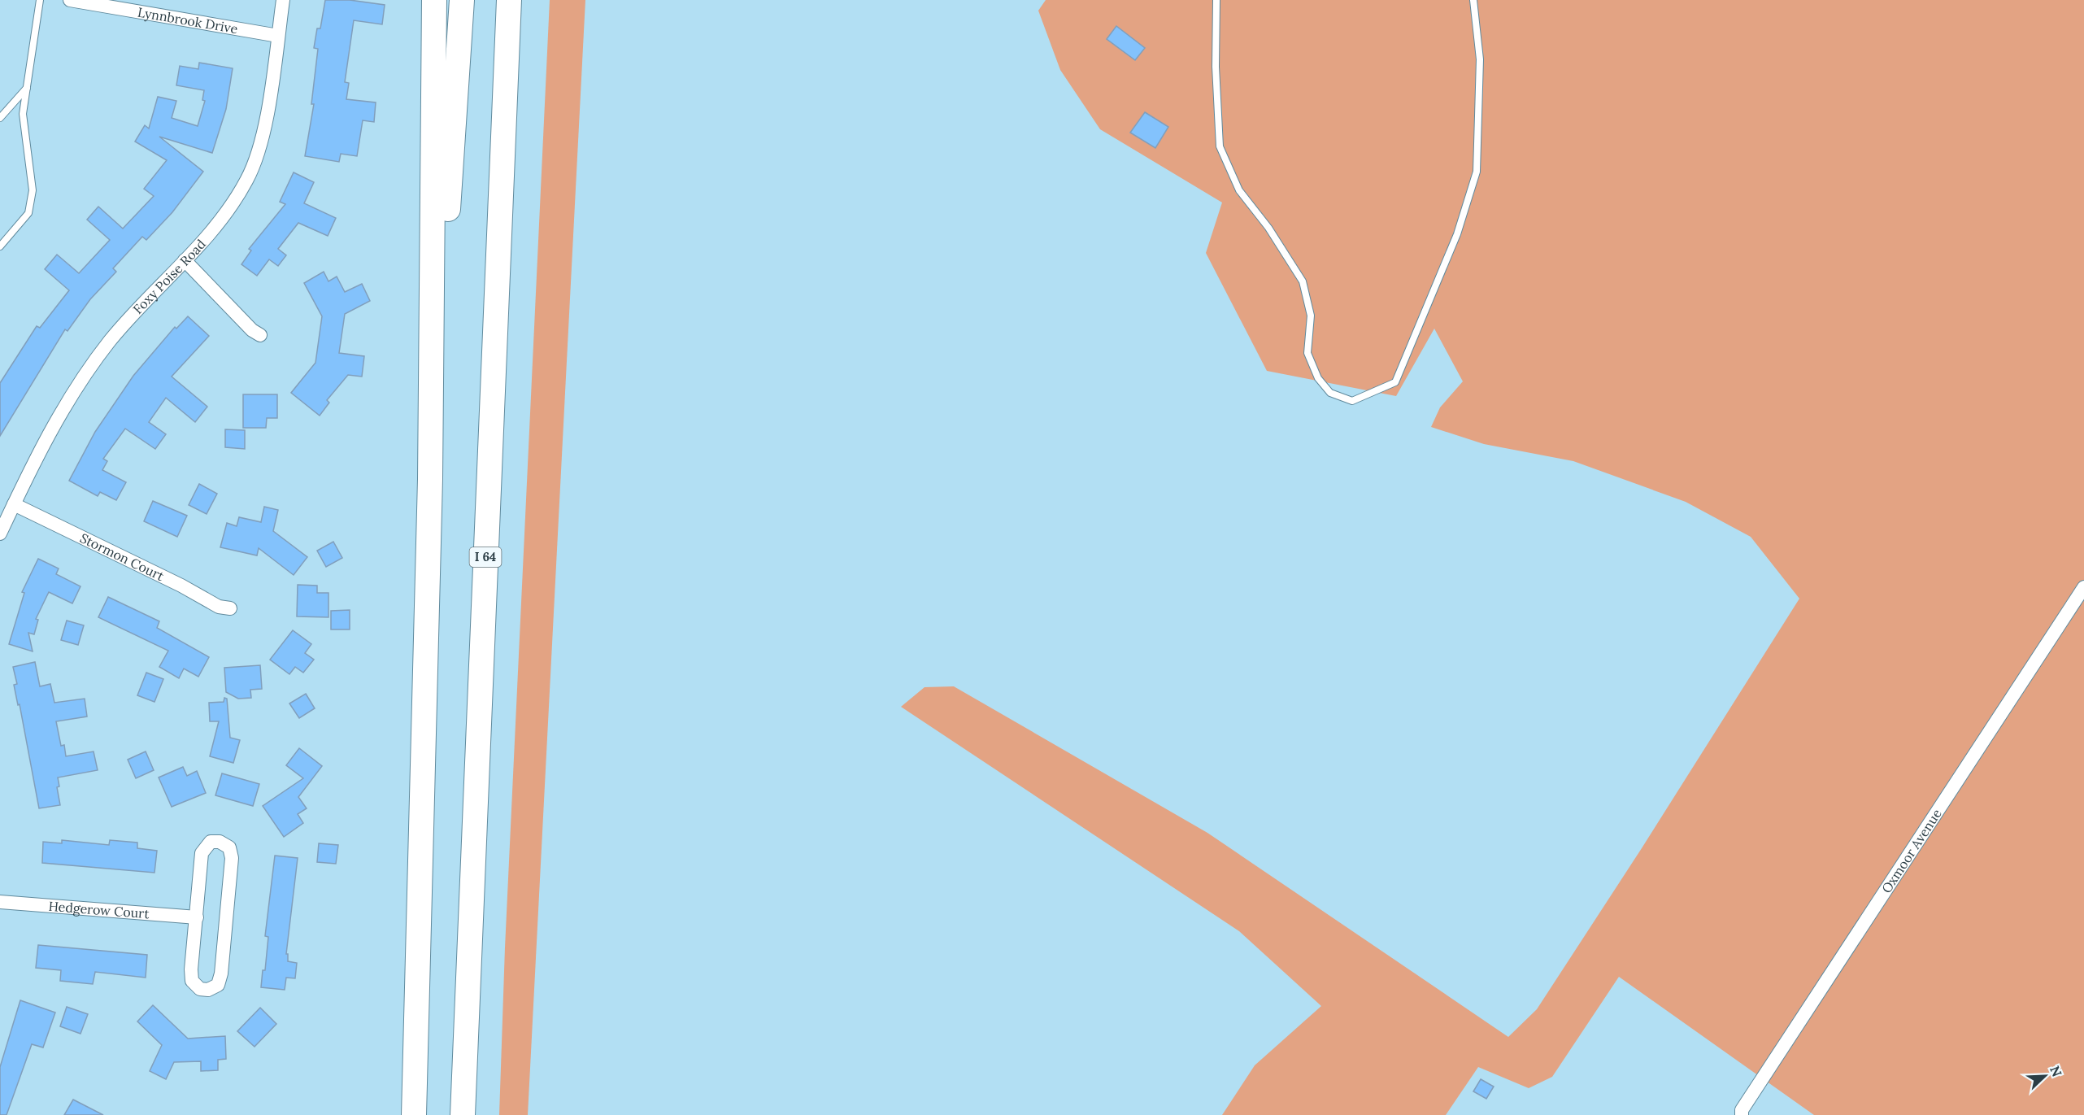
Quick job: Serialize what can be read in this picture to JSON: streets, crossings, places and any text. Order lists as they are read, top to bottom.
{
  "streets": {
    "highway": ["I 64"],
    "street": [
      "Lynnbrook Drive",
      "Foxy Poise Road",
      "Stormon Court",
      "Oxmoor Avenue",
      "Hedgerow Court"
    ]
  },
  "crossings": [
    ["Lynnbrook Drive", "Foxy Poise Road"],
    ["Foxy Poise Road", "Stormon Court"]
  ],
  "north": "top right"
}
